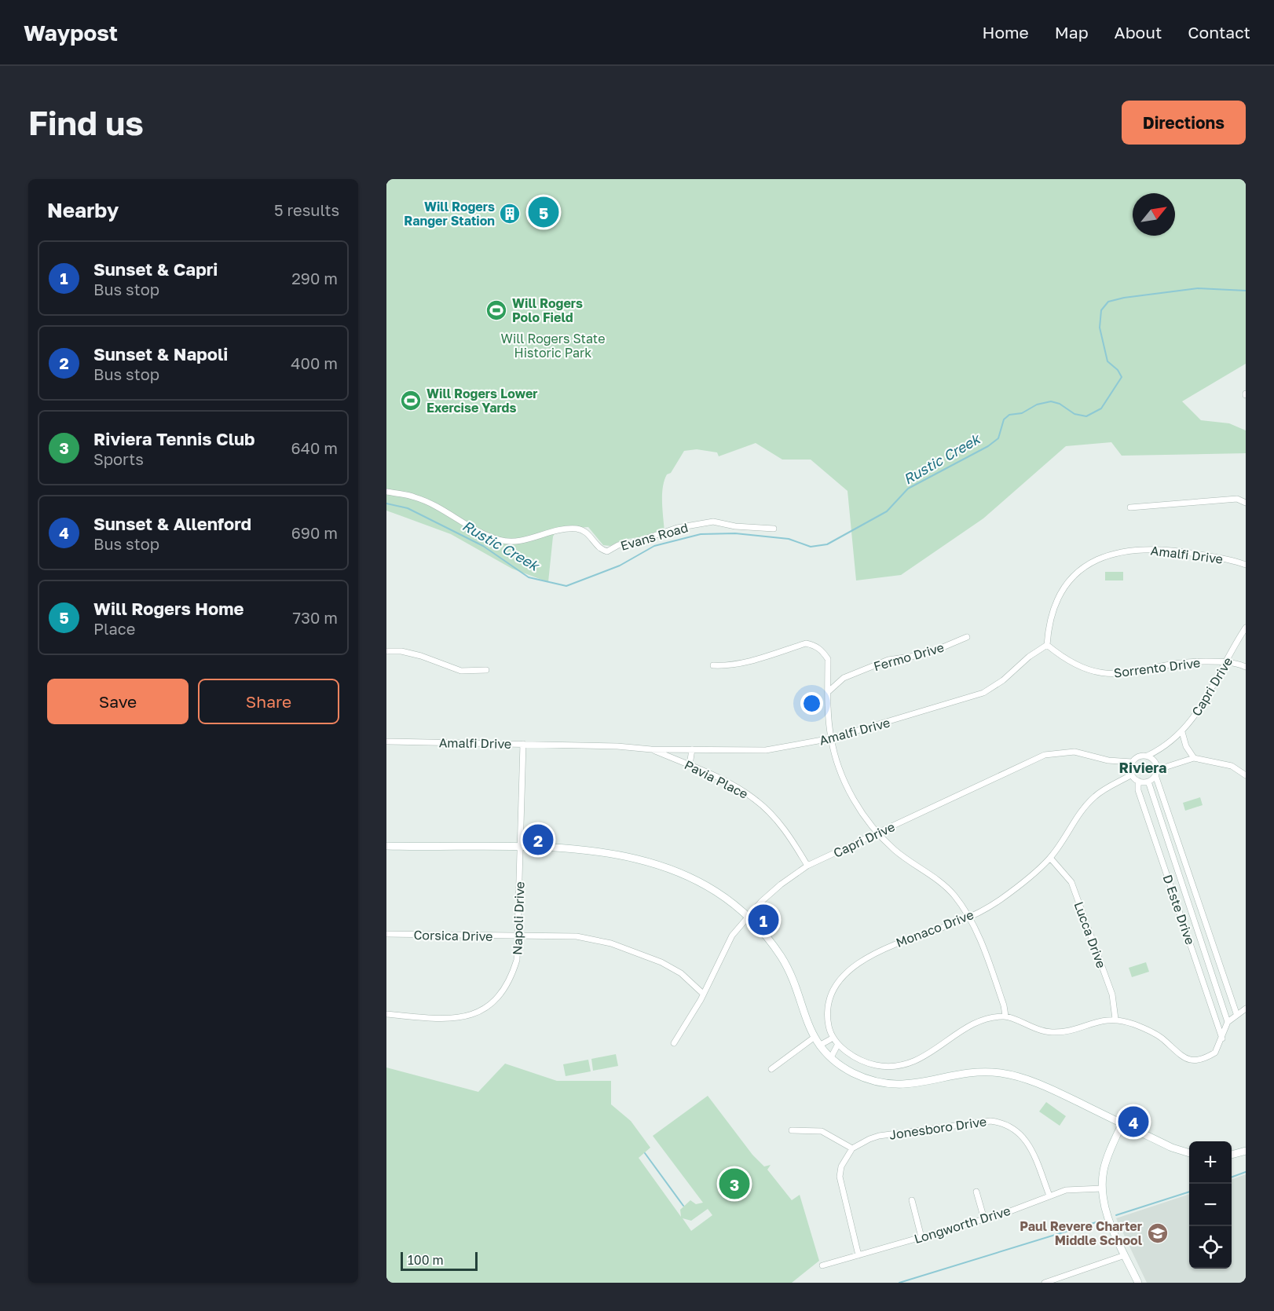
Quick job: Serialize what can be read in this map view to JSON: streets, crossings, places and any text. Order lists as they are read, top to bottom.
{
  "streets": {
    "street": [
      "Evans Road",
      "Amalfi Drive",
      "Fermo Drive",
      "Sorrento Drive",
      "Capri Drive",
      "Pavia Place",
      "D Este Drive",
      "Napoli Drive",
      "Monaco Drive",
      "Lucca Drive",
      "Corsica Drive",
      "Jonesboro Drive",
      "Longworth Drive"
    ]
  },
  "crossings": [
    ["Amalfi Drive", "Sorrento Drive"],
    ["Amalfi Drive", "Pavia Place"],
    ["Amalfi Drive", "Napoli Drive"],
    ["Sorrento Drive", "Capri Drive"],
    ["Capri Drive", "Pavia Place"],
    ["Capri Drive", "D Este Drive"],
    ["Capri Drive", "Monaco Drive"],
    ["Capri Drive", "Corsica Drive"],
    ["D Este Drive", "Monaco Drive"],
    ["Napoli Drive", "Corsica Drive"],
    ["Monaco Drive", "Lucca Drive"],
    ["Jonesboro Drive", "Longworth Drive"]
  ],
  "districts": ["Riviera"],
  "water": ["Rustic Creek"],
  "parks": ["Will Rogers State Historic Park"],
  "places": {
    "building": ["Will Rogers Ranger Station"],
    "sports": ["Will Rogers Polo Field", "Will Rogers Lower Exercise Yards"],
    "school or university": ["Paul Revere Charter Middle School"]
  },
  "scale_bar": "100 m",
  "north": "top right",
  "page": {
    "header": "Waypost",
    "nav": [
      "Home",
      "Map",
      "About",
      "Contact"
    ],
    "buttons": [
      "Directions",
      ["Save", "Share"]
    ],
    "title": "Find us",
    "heading": ["Nearby", "5 results"],
    "pins": [
      "5",
      "2",
      "1",
      "4",
      "3"
    ],
    "list": [
      {
        "mark": "1",
        "name": "Sunset & Capri",
        "note": "Bus stop",
        "value": "290 m"
      },
      {
        "mark": "2",
        "name": "Sunset & Napoli",
        "note": "Bus stop",
        "value": "400 m"
      },
      {
        "mark": "3",
        "name": "Riviera Tennis Club",
        "note": "Sports",
        "value": "640 m"
      },
      {
        "mark": "4",
        "name": "Sunset & Allenford",
        "note": "Bus stop",
        "value": "690 m"
      },
      {
        "mark": "5",
        "name": "Will Rogers Home",
        "note": "Place",
        "value": "730 m"
      }
    ],
    "map_buttons": ["+", "−"],
    "scale": "100 m"
  }
}
